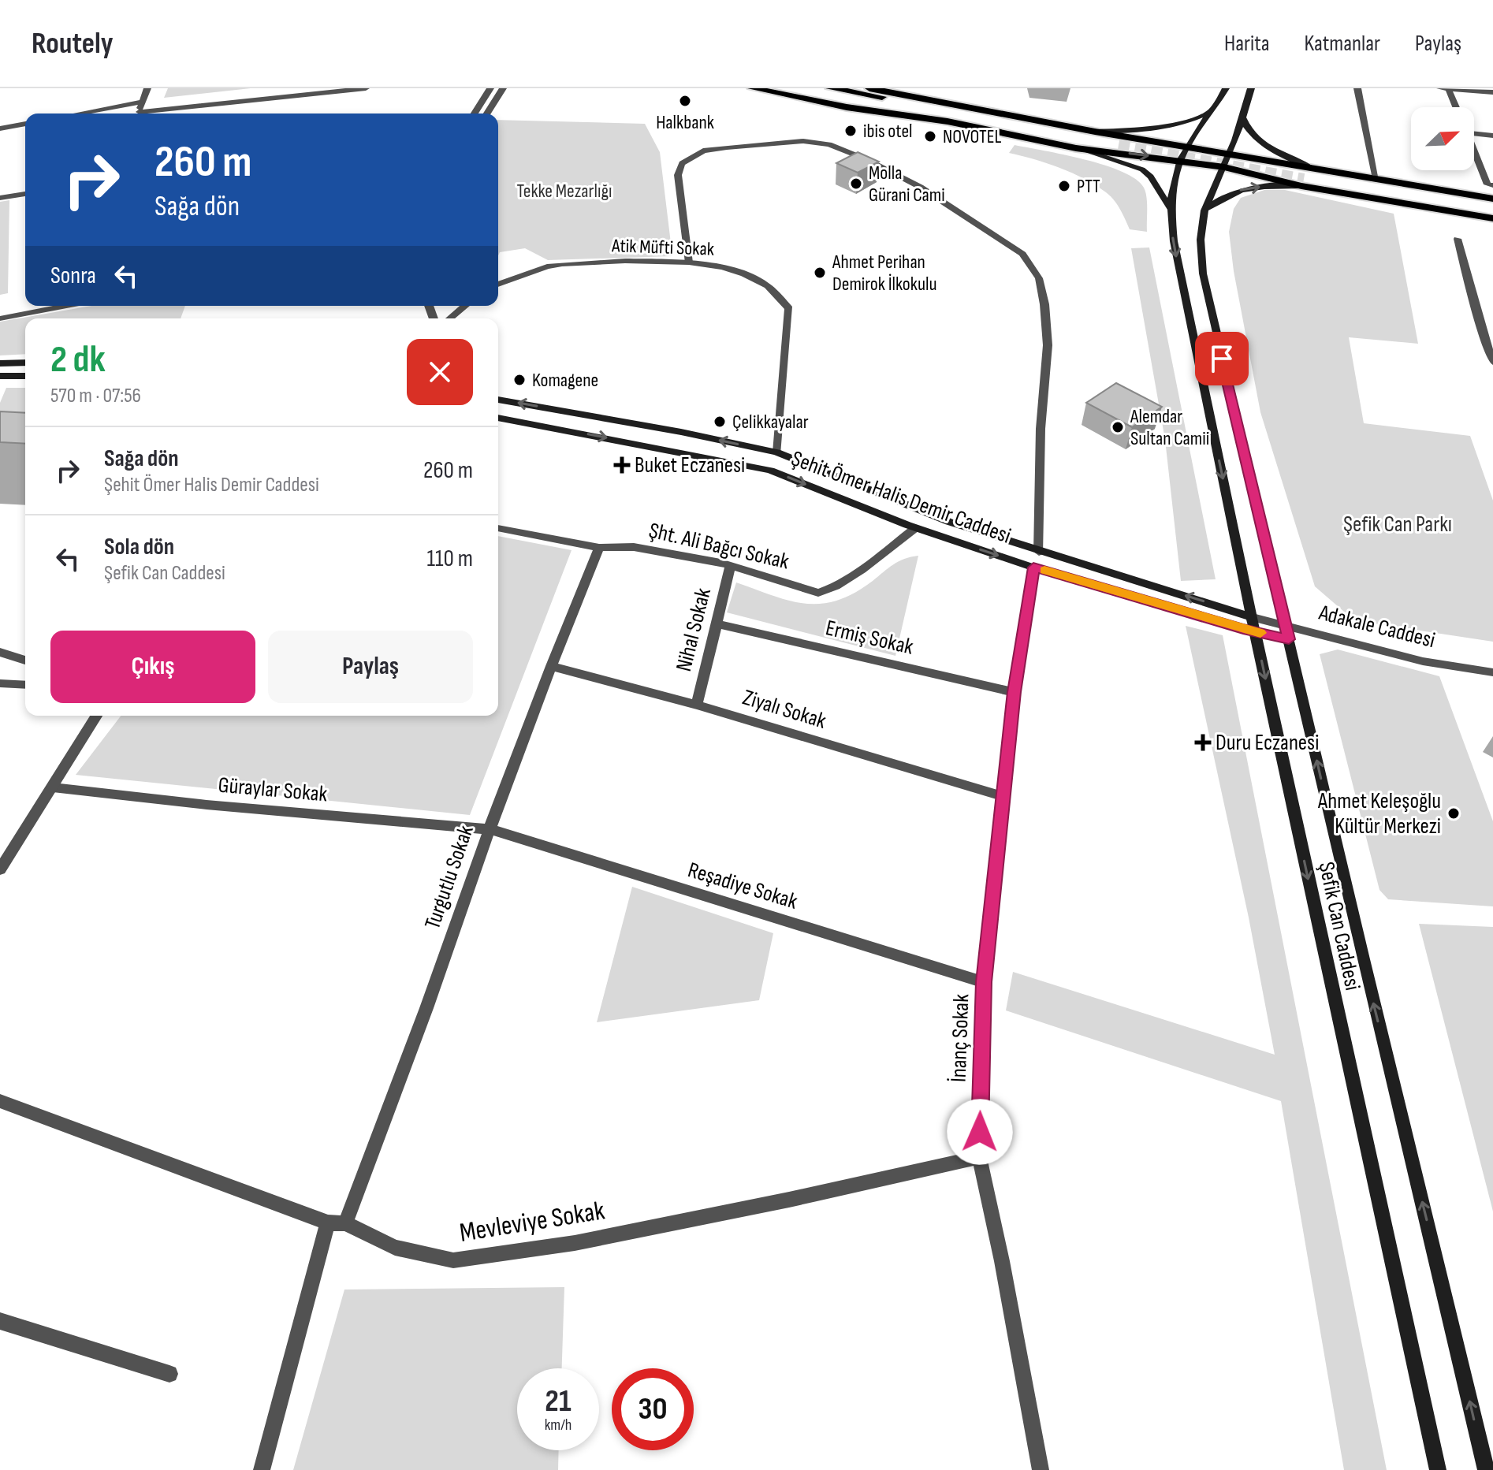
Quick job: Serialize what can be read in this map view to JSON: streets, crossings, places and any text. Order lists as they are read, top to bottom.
{
  "streets": {
    "main road": ["Şehit Ömer Halis Demir Caddesi", "Şefik Can Caddesi"],
    "street": [
      "Atik Müfti Sokak",
      "Şht. Ali Bağcı Sokak",
      "Adakale Caddesi",
      "Nihal Sokak",
      "Ermiş Sokak",
      "Ziyalı Sokak",
      "Güraylar Sokak",
      "Turgutlu Sokak",
      "Reşadiye Sokak",
      "İnanç Sokak",
      "Mevleviye Sokak"
    ]
  },
  "crossings": [
    ["Atik Müfti Sokak", "Şehit Ömer Halis Demir Caddesi"],
    ["Şehit Ömer Halis Demir Caddesi", "Şht. Ali Bağcı Sokak"],
    ["Şehit Ömer Halis Demir Caddesi", "Adakale Caddesi"],
    ["Şehit Ömer Halis Demir Caddesi", "Şefik Can Caddesi"],
    ["Şehit Ömer Halis Demir Caddesi", "İnanç Sokak"],
    ["Şht. Ali Bağcı Sokak", "Nihal Sokak"],
    ["Şht. Ali Bağcı Sokak", "Turgutlu Sokak"],
    ["Adakale Caddesi", "Şefik Can Caddesi"],
    ["Nihal Sokak", "Ermiş Sokak"],
    ["Nihal Sokak", "Ziyalı Sokak"],
    ["Ermiş Sokak", "İnanç Sokak"],
    ["Ziyalı Sokak", "Turgutlu Sokak"],
    ["Ziyalı Sokak", "İnanç Sokak"],
    ["Güraylar Sokak", "Turgutlu Sokak"],
    ["Güraylar Sokak", "Reşadiye Sokak"],
    ["Turgutlu Sokak", "Reşadiye Sokak"],
    ["Turgutlu Sokak", "Mevleviye Sokak"],
    ["Reşadiye Sokak", "İnanç Sokak"],
    ["İnanç Sokak", "Mevleviye Sokak"]
  ],
  "parks": ["Tekke Mezarlığı", "Şefik Can Parkı"],
  "places": {
    "other": [
      "Halkbank",
      "ibis otel",
      "NOVOTEL",
      "Molla Gürani Cami",
      "PTT",
      "Ahmet Perihan Demirok İlkokulu",
      "Komagene",
      "Çelikkayalar",
      "Alemdar Sultan Camii",
      "Ahmet Keleşoğlu Kültür Merkezi"
    ],
    "health": ["Buket Eczanesi", "Duru Eczanesi"]
  },
  "north": "top right",
  "page": {
    "header": "Routely",
    "nav": ["Harita", "Katmanlar", "Paylaş"],
    "turn": ["260 m", "Sağa dön"],
    "then": "Sonra",
    "heading": ["2 dk", "570 m · 07:56"],
    "list": [
      {
        "name": "Sağa dön",
        "note": "Şehit Ömer Halis Demir Caddesi",
        "value": "260 m"
      },
      {
        "name": "Sola dön",
        "note": "Şefik Can Caddesi",
        "value": "110 m"
      }
    ],
    "buttons": ["Çıkış", "Paylaş"],
    "speed": "21 km/h",
    "limit": "30"
  }
}
